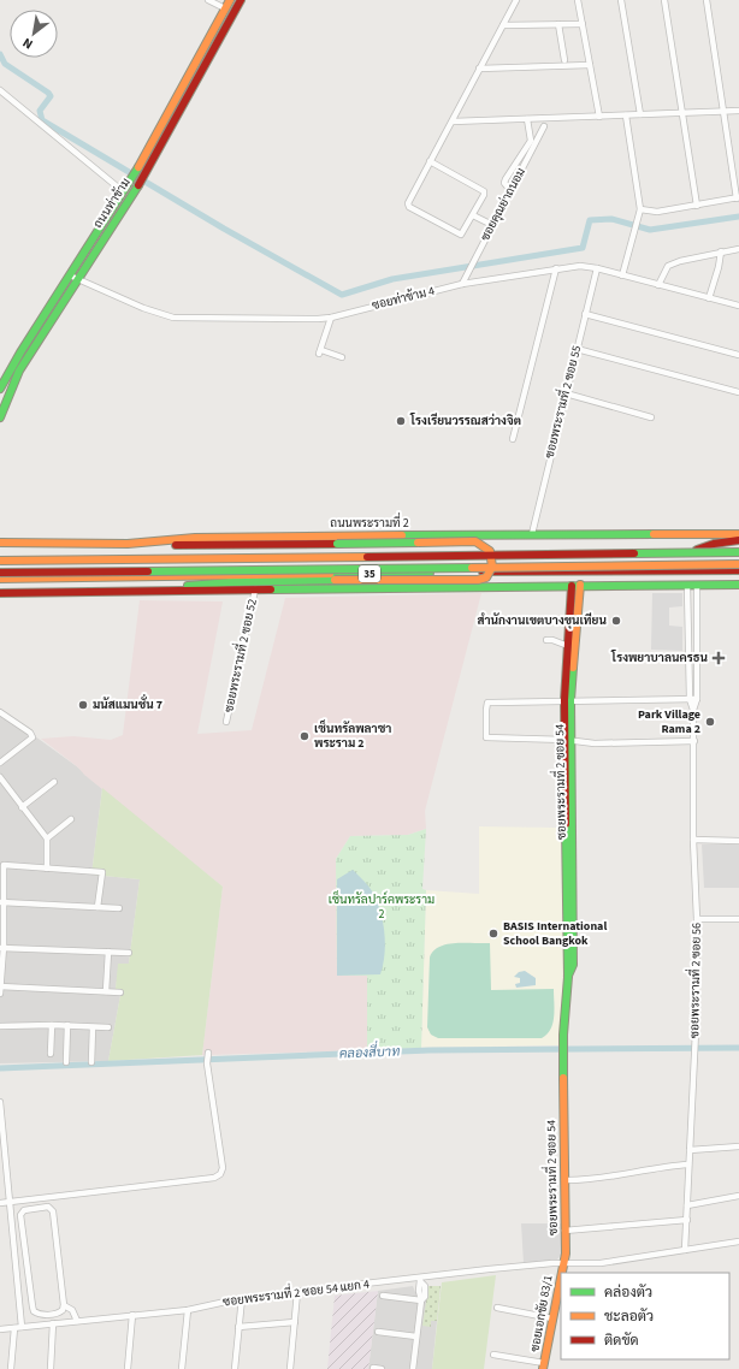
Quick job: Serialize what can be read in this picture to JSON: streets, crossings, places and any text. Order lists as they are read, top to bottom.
{
  "streets": {
    "main road": [
      "ถนนท่าข้าม",
      "ถนนพระรามที่ 2",
      "35",
      "ซอยพระรามที่ 2 ซอย 54",
      "ซอยเอกชัย 83/1"
    ],
    "street": [
      "ซอยคุณย่าถนอม",
      "ซอยท่าข้าม 4",
      "ซอยพระรามที่ 2 ซอย 55",
      "ซอยพระรามที่ 2 ซอย 52",
      "ซอยพระรามที่ 2 ซอย 56",
      "ซอยพระรามที่ 2 ซอย 54 แยก 4"
    ]
  },
  "crossings": [
    ["ถนนท่าข้าม", "ซอยท่าข้าม 4"],
    ["ซอยคุณย่าถนอม", "ซอยท่าข้าม 4"],
    ["ซอยท่าข้าม 4", "ซอยพระรามที่ 2 ซอย 55"],
    ["ซอยพระรามที่ 2 ซอย 55", "ถนนพระรามที่ 2"],
    ["35", "ซอยพระรามที่ 2 ซอย 52"],
    ["35", "ซอยพระรามที่ 2 ซอย 54"],
    ["35", "ซอยพระรามที่ 2 ซอย 56"],
    ["ซอยพระรามที่ 2 ซอย 54", "ซอยพระรามที่ 2 ซอย 54 แยก 4"],
    ["ซอยพระรามที่ 2 ซอย 54", "ซอยเอกชัย 83/1"],
    ["ซอยพระรามที่ 2 ซอย 56", "ซอยพระรามที่ 2 ซอย 54 แยก 4"],
    ["ซอยพระรามที่ 2 ซอย 54 แยก 4", "ซอยเอกชัย 83/1"]
  ],
  "water": ["คลองสี่บาท"],
  "parks": ["เซ็นทรัลปาร์คพระราม 2"],
  "places": {
    "other": [
      "โรงเรียนวรรณสว่างจิต",
      "สำนักงานเขตบางขุนเทียน",
      "มนัสแมนชั่น 7",
      "Park Village Rama 2",
      "เซ็นทรัลพลาซา พระราม 2",
      "BASIS International School Bangkok"
    ],
    "health": ["โรงพยาบาลนครธน"]
  },
  "legend": ["คล่องตัว", "ชะลอตัว", "ติดขัด"],
  "north": "bottom left"
}
